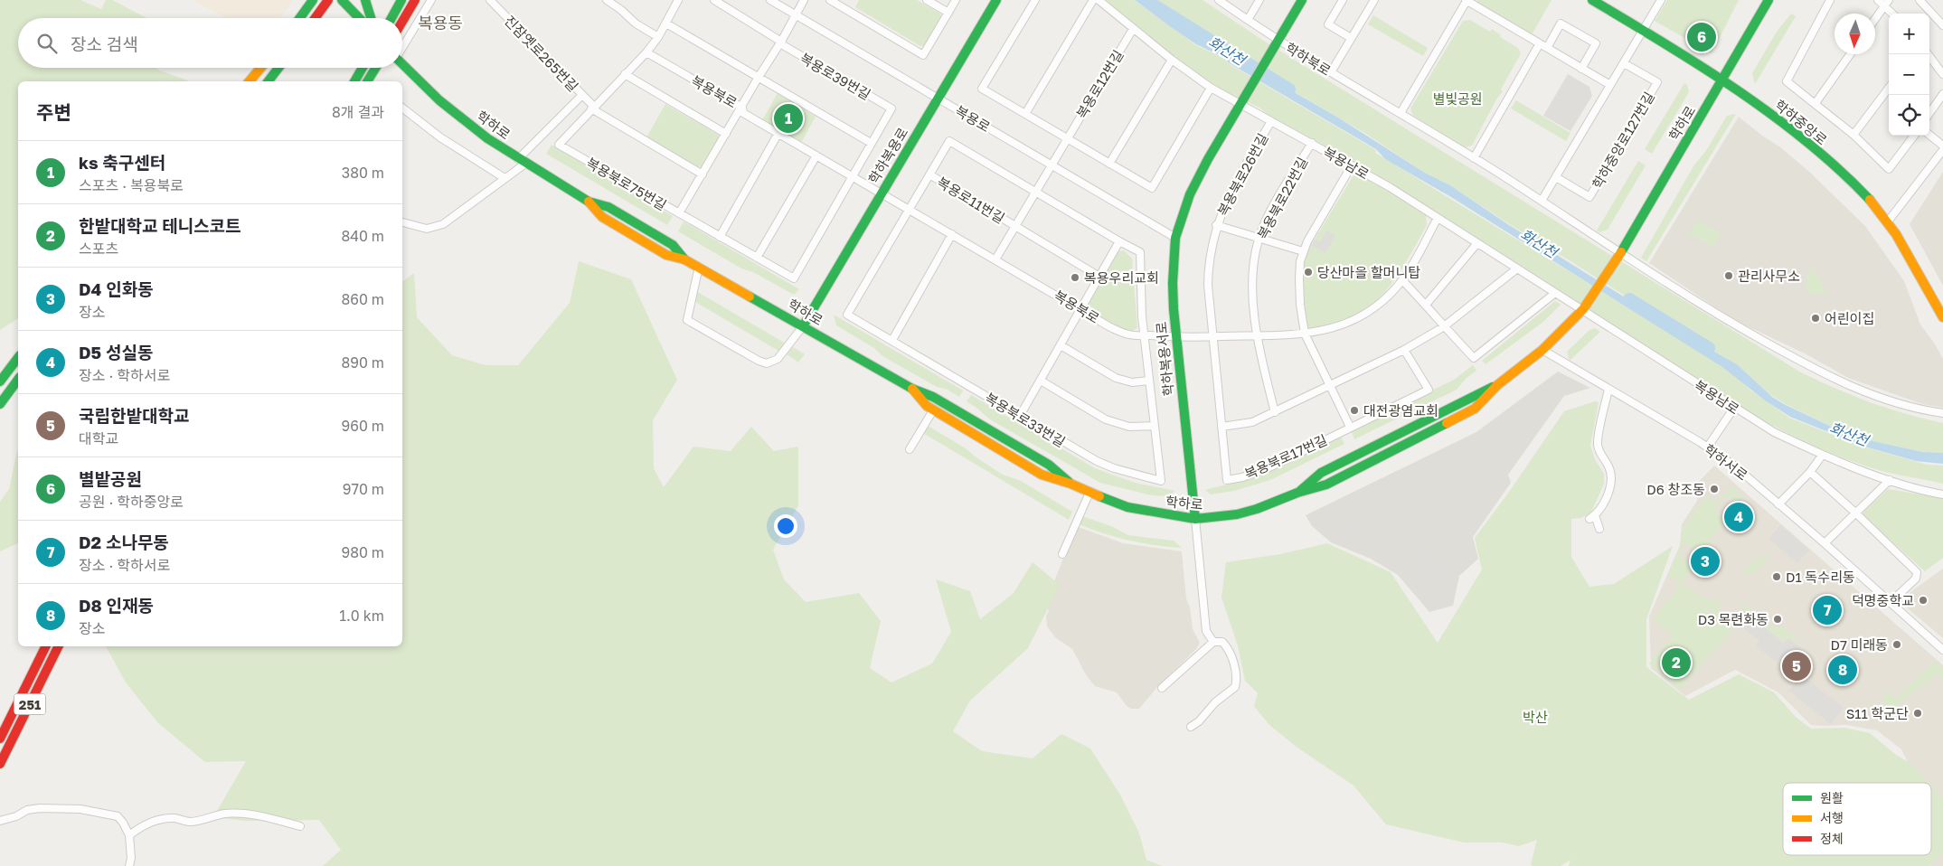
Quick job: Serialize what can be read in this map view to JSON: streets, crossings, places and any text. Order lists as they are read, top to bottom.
{
  "streets": {
    "main road": [
      "학하중앙로",
      "학하로",
      "학하복용로",
      "학하복용서로",
      "251"
    ],
    "street": [
      "진잠옛로265번길",
      "학하북로",
      "복용로39번길",
      "복용로12번길",
      "복용북로",
      "복용로",
      "학하중앙로127번길",
      "복용남로",
      "복용북로26번길",
      "복용북로75번길",
      "복용북로22번길",
      "복용로11번길",
      "복용북로33번길",
      "복용북로17번길",
      "학하서로"
    ]
  },
  "crossings": [
    ["진잠옛로265번길", "복용북로75번길"],
    ["학하북로", "학하로"],
    ["학하북로", "학하복용서로"],
    ["복용로12번길", "복용로"],
    ["복용로12번길", "복용남로"],
    ["복용로12번길", "복용로11번길"],
    ["복용북로", "학하복용로"],
    ["복용북로", "복용남로"],
    ["복용북로", "복용북로26번길"],
    ["복용북로", "복용북로75번길"],
    ["복용북로", "복용북로22번길"],
    ["복용북로", "복용로11번길"],
    ["복용북로", "학하복용서로"],
    ["복용북로", "복용북로33번길"],
    ["복용로", "학하복용로"],
    ["복용로", "복용로11번길"],
    ["복용로", "학하복용서로"],
    ["학하중앙로", "학하로"],
    ["학하로", "학하복용로"],
    ["학하로", "복용남로"],
    ["학하로", "학하복용서로"],
    ["학하로", "학하서로"],
    ["복용남로", "복용북로26번길"],
    ["복용남로", "복용북로22번길"],
    ["복용남로", "학하복용서로"],
    ["복용로11번길", "복용북로33번길"]
  ],
  "districts": ["복용동"],
  "water": ["화산천"],
  "parks": ["별빛공원", "박산"],
  "places": [
    "당산마을 할머니탑",
    "관리사무소",
    "복용우리교회",
    "어린이집",
    "대전광염교회",
    "D6 창조동",
    "D1 독수리동",
    "덕명중학교",
    "D3 목련화동",
    "D7 미래동",
    "S11 학군단"
  ],
  "legend": ["원활", "서행", "정체"],
  "north": "bottom",
  "page": {
    "map_buttons": ["+", "−"],
    "search": "장소 검색",
    "pins": [
      "6",
      "1",
      "4",
      "3",
      "7",
      "2",
      "5",
      "8"
    ],
    "heading": ["주변", "8개 결과"],
    "list": [
      {
        "mark": "1",
        "name": "ks 축구센터",
        "note": "스포츠 · 복용북로",
        "value": "380 m"
      },
      {
        "mark": "2",
        "name": "한밭대학교 테니스코트",
        "note": "스포츠",
        "value": "840 m"
      },
      {
        "mark": "3",
        "name": "D4 인화동",
        "note": "장소",
        "value": "860 m"
      },
      {
        "mark": "4",
        "name": "D5 성실동",
        "note": "장소 · 학하서로",
        "value": "890 m"
      },
      {
        "mark": "5",
        "name": "국립한밭대학교",
        "note": "대학교",
        "value": "960 m"
      },
      {
        "mark": "6",
        "name": "별밭공원",
        "note": "공원 · 학하중앙로",
        "value": "970 m"
      },
      {
        "mark": "7",
        "name": "D2 소나무동",
        "note": "장소 · 학하서로",
        "value": "980 m"
      },
      {
        "mark": "8",
        "name": "D8 인재동",
        "note": "장소",
        "value": "1.0 km"
      }
    ]
  }
}
